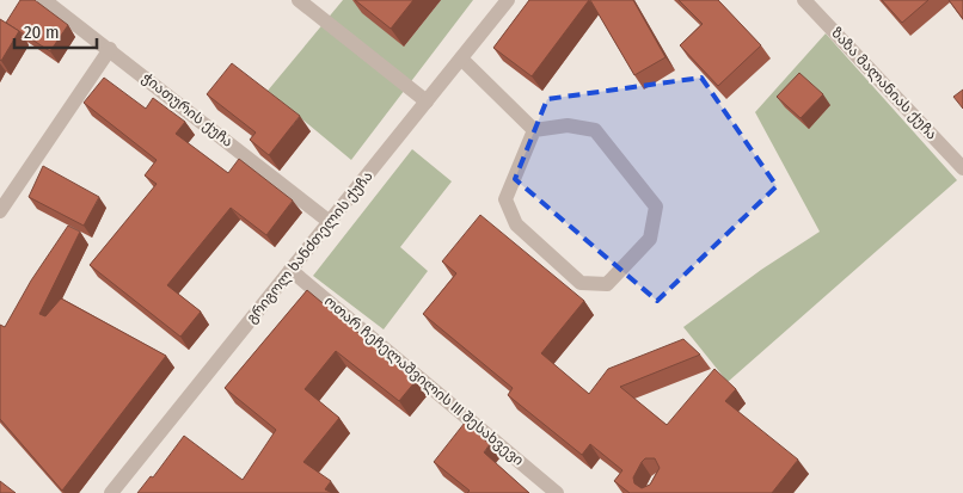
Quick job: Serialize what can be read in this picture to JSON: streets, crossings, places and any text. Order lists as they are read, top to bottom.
{
  "streets": {
    "street": [
      "ზაზა მალანიას ქუჩა",
      "ჭიათურის ქუჩა",
      "გრიგოლ ხანძთელის ქუჩა",
      "ოთარ ჩეჩელაშვილის III შესახვევი"
    ]
  },
  "crossings": [
    ["ჭიათურის ქუჩა", "გრიგოლ ხანძთელის ქუჩა"],
    ["გრიგოლ ხანძთელის ქუჩა", "ოთარ ჩეჩელაშვილის III შესახვევი"]
  ],
  "scale_bar": "20 m"
}
